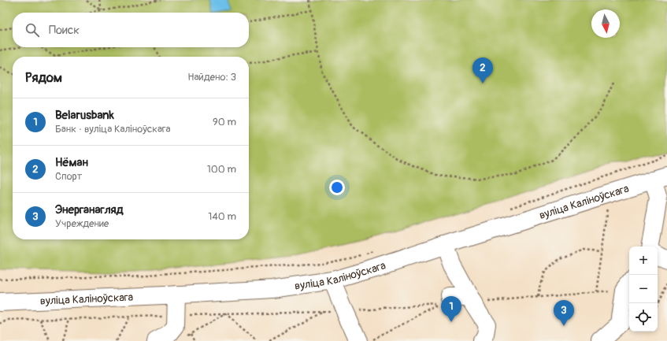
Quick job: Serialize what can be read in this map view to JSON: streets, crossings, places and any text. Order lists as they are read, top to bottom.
{
  "streets": {
    "main road": ["вуліца Каліноўскага"]
  },
  "north": "bottom",
  "page": {
    "search": "Поиск",
    "heading": ["Рядом", "Найдено: 3"],
    "pins": ["2", "1", "3"],
    "list": [
      {
        "mark": "1",
        "name": "Belarusbank",
        "note": "Банк · вуліца Каліноўскага",
        "value": "90 m"
      },
      {
        "mark": "2",
        "name": "Нёман",
        "note": "Спорт",
        "value": "100 m"
      },
      {
        "mark": "3",
        "name": "Энерганагляд",
        "note": "Учреждение",
        "value": "140 m"
      }
    ],
    "map_buttons": ["+", "−"]
  }
}
